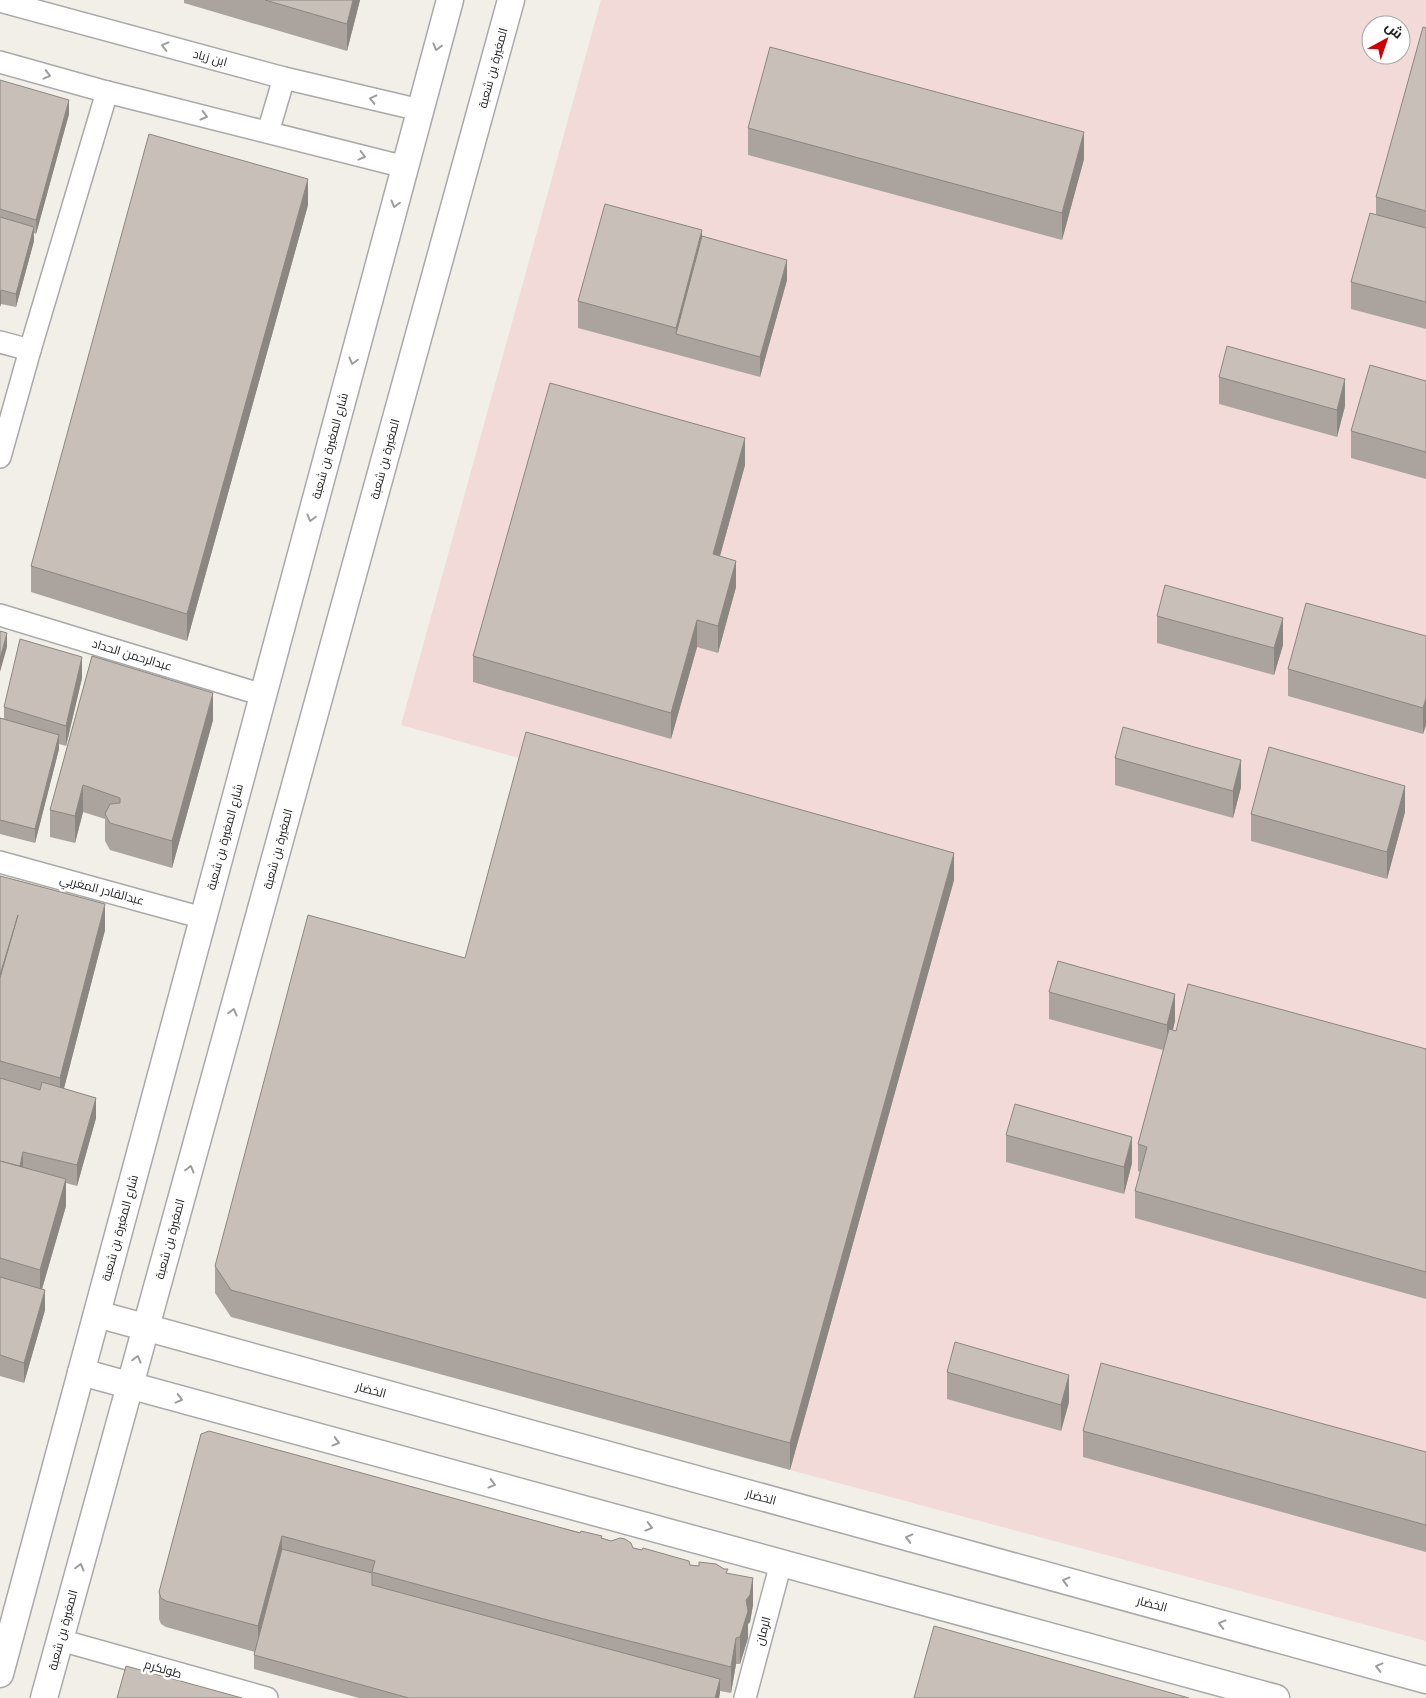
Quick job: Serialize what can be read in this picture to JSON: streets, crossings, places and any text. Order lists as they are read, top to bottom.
{
  "streets": {
    "street": [
      "ابن زياد",
      "المغيرة بن شعبة",
      "شارع المغيرة بن شعبة",
      "عبدالرحمن الحداد",
      "عبدالقادر المغربي",
      "الخضار",
      "الرمان",
      "طولكرم"
    ]
  },
  "crossings": [
    ["ابن زياد", "شارع المغيرة بن شعبة"],
    ["المغيرة بن شعبة", "الخضار"],
    ["المغيرة بن شعبة", "طولكرم"],
    ["شارع المغيرة بن شعبة", "عبدالرحمن الحداد"],
    ["شارع المغيرة بن شعبة", "عبدالقادر المغربي"],
    ["شارع المغيرة بن شعبة", "الخضار"]
  ],
  "one_way": ["المغيرة بن شعبة", "شارع المغيرة بن شعبة"],
  "north": "top right"
}
